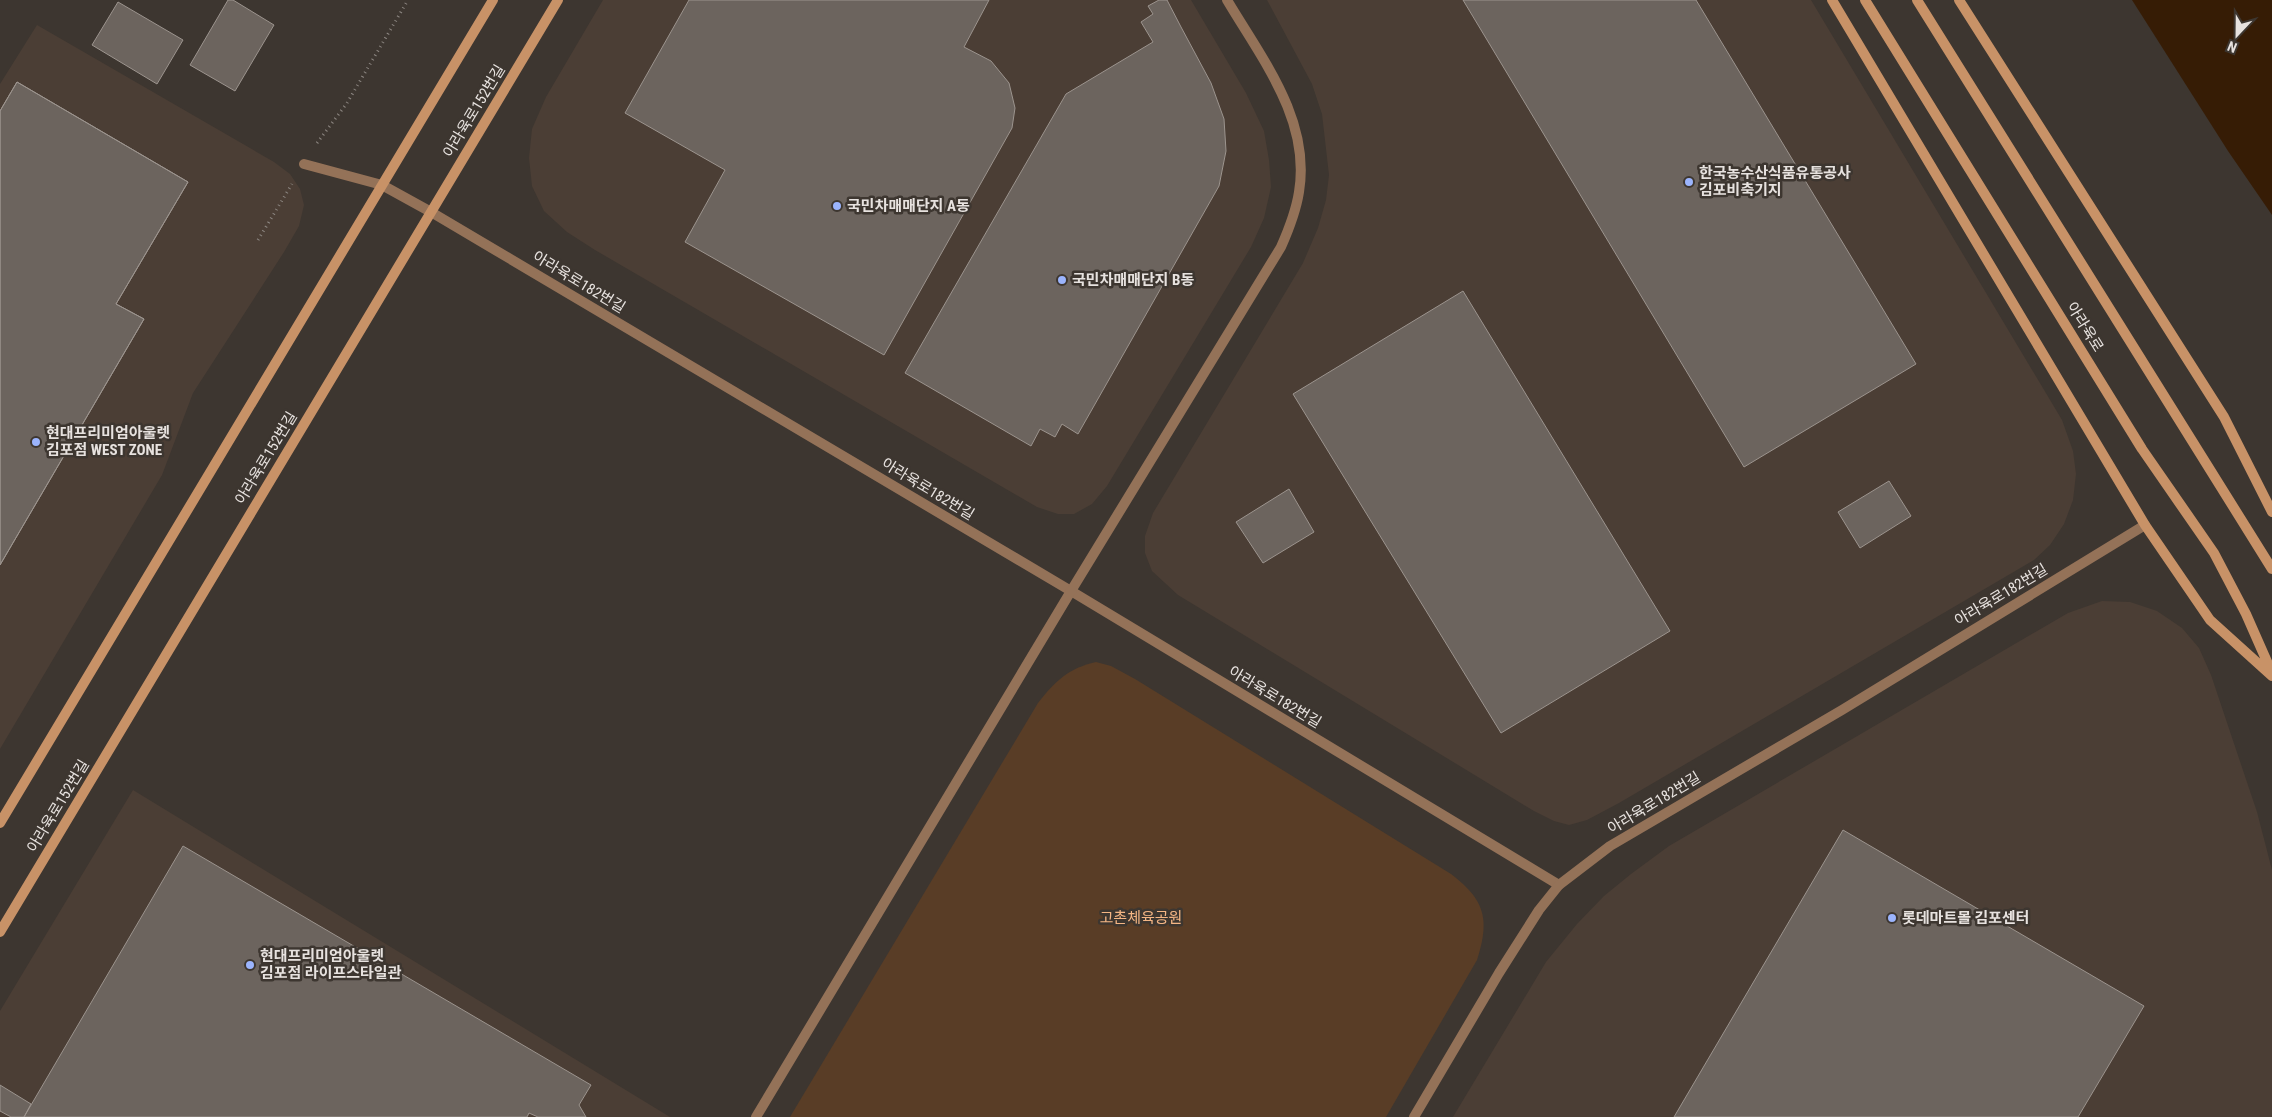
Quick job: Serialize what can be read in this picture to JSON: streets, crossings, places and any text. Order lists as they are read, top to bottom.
{
  "streets": {
    "street": ["아라육로152번길", "아라육로182번길", "아라육로"]
  },
  "crossings": [
    ["아라육로152번길", "아라육로182번길"]
  ],
  "parks": ["고촌체육공원"],
  "places": [
    "한국농수산식품유통공사 김포비축기지",
    "국민차매매단지 A동",
    "국민차매매단지 B동",
    "현대프리미엄아울렛 김포점 WEST ZONE",
    "롯데마트몰 김포센터",
    "현대프리미엄아울렛 김포점 라이프스타일관"
  ],
  "north": "bottom"
}
